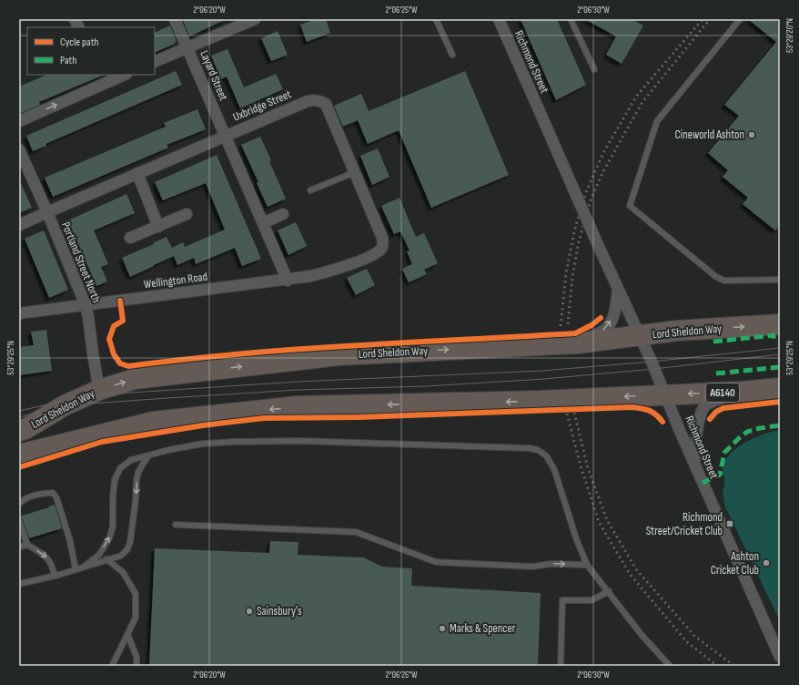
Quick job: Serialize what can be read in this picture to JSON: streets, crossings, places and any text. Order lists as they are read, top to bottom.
{
  "streets": {
    "highway": ["Lord Sheldon Way", "A6140"],
    "street": [
      "Richmond Street",
      "Layard Street",
      "Uxbridge Street",
      "Portland Street North",
      "Wellington Road"
    ]
  },
  "crossings": [
    ["Richmond Street", "Lord Sheldon Way"],
    ["Richmond Street", "A6140"],
    ["Layard Street", "Uxbridge Street"],
    ["Layard Street", "Wellington Road"],
    ["Uxbridge Street", "Portland Street North"],
    ["Uxbridge Street", "Wellington Road"],
    ["Portland Street North", "Wellington Road"],
    ["Portland Street North", "Lord Sheldon Way"]
  ],
  "places": {
    "other": [
      "Cineworld Ashton",
      "Ashton Cricket Club",
      "Sainsbury's",
      "Marks & Spencer"
    ],
    "transit": ["Richmond Street/Cricket Club"]
  },
  "legend": ["Cycle path", "Path"],
  "coordinates": [
    "2°06'20\"W",
    "2°06'25\"W",
    "2°06'30\"W",
    "53°29'20\"N",
    "53°29'25\"N"
  ]
}
